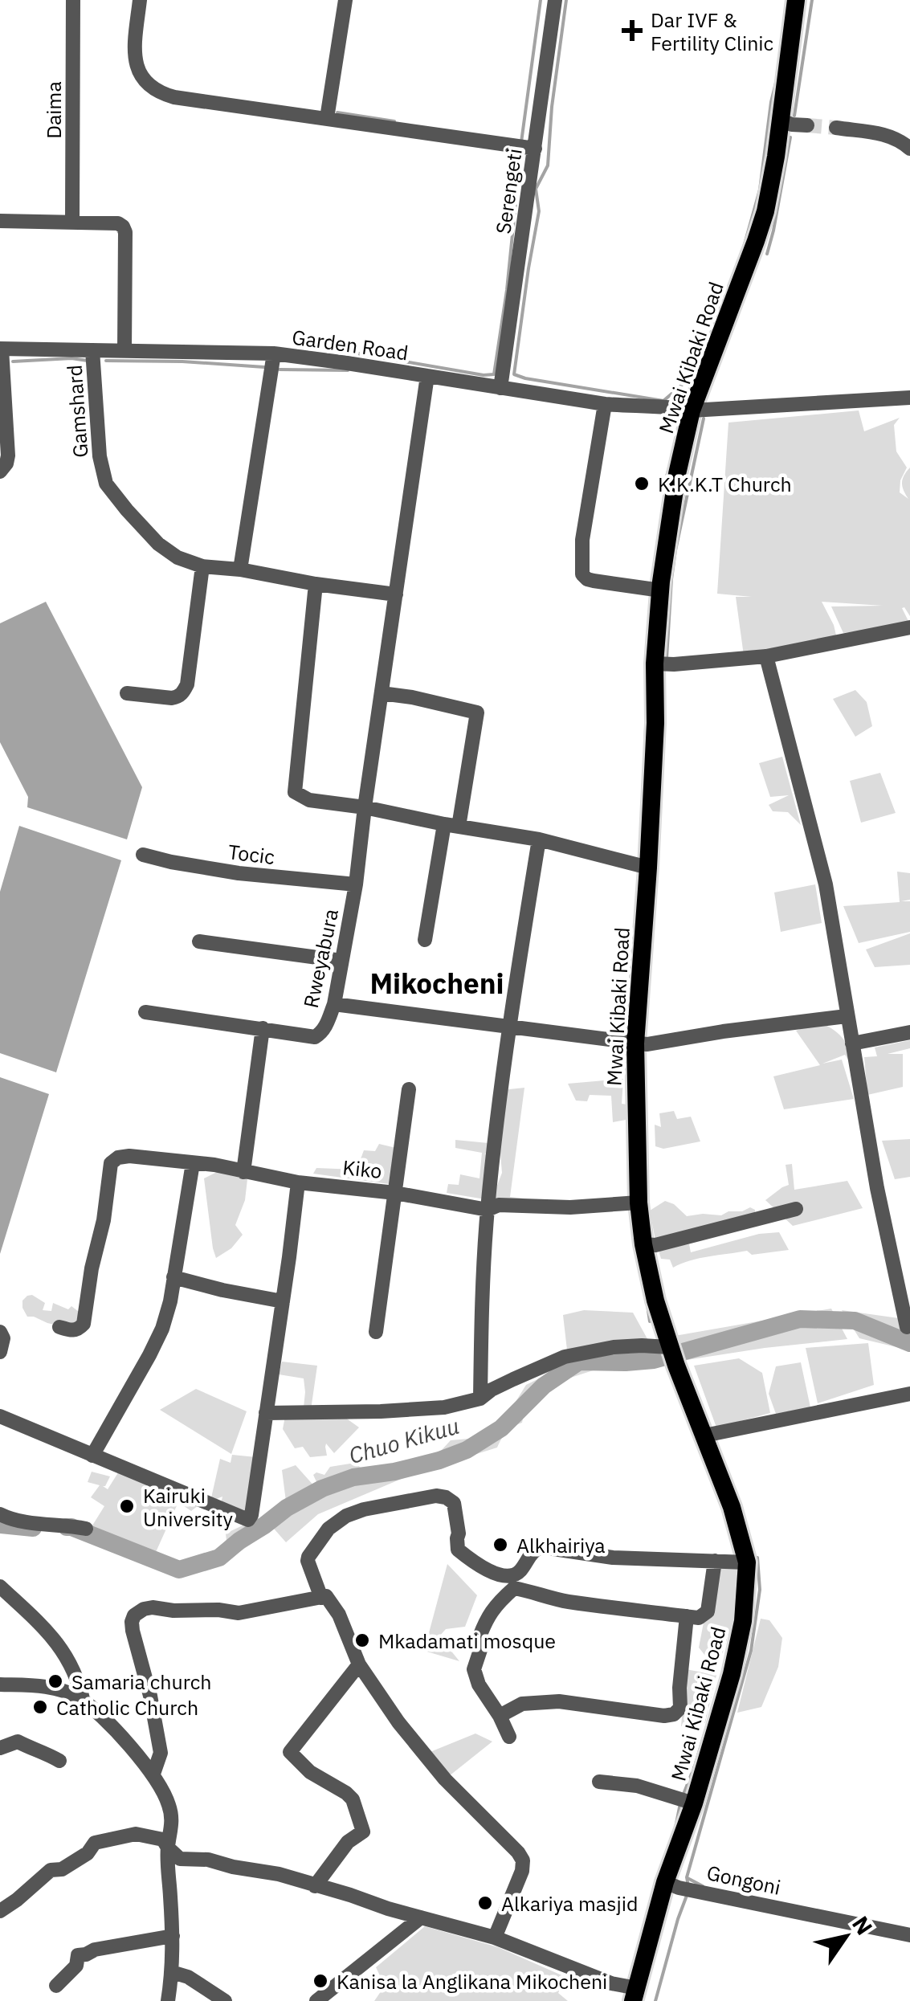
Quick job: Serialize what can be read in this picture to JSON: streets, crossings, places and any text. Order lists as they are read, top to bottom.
{
  "streets": {
    "main road": ["Mwai Kibaki Road"],
    "street": [
      "Daima",
      "Serengeti",
      "Garden Road",
      "Gamshard",
      "Tocic",
      "Rweyabura",
      "Kiko",
      "Gongoni"
    ]
  },
  "crossings": [
    ["Serengeti", "Garden Road"],
    ["Garden Road", "Mwai Kibaki Road"],
    ["Garden Road", "Gamshard"],
    ["Garden Road", "Rweyabura"],
    ["Mwai Kibaki Road", "Kiko"],
    ["Mwai Kibaki Road", "Gongoni"],
    ["Gamshard", "Rweyabura"],
    ["Tocic", "Rweyabura"]
  ],
  "districts": ["Mikocheni"],
  "water": ["Chuo Kikuu"],
  "places": {
    "health": ["Dar IVF & Fertility Clinic"],
    "other": [
      "K.K.K.T Church",
      "Kairuki University",
      "Alkhairiya",
      "Mkadamati mosque",
      "Samaria church",
      "Catholic Church",
      "Alkariya masjid",
      "Kanisa la Anglikana Mikocheni"
    ]
  },
  "north": "top right"
}
